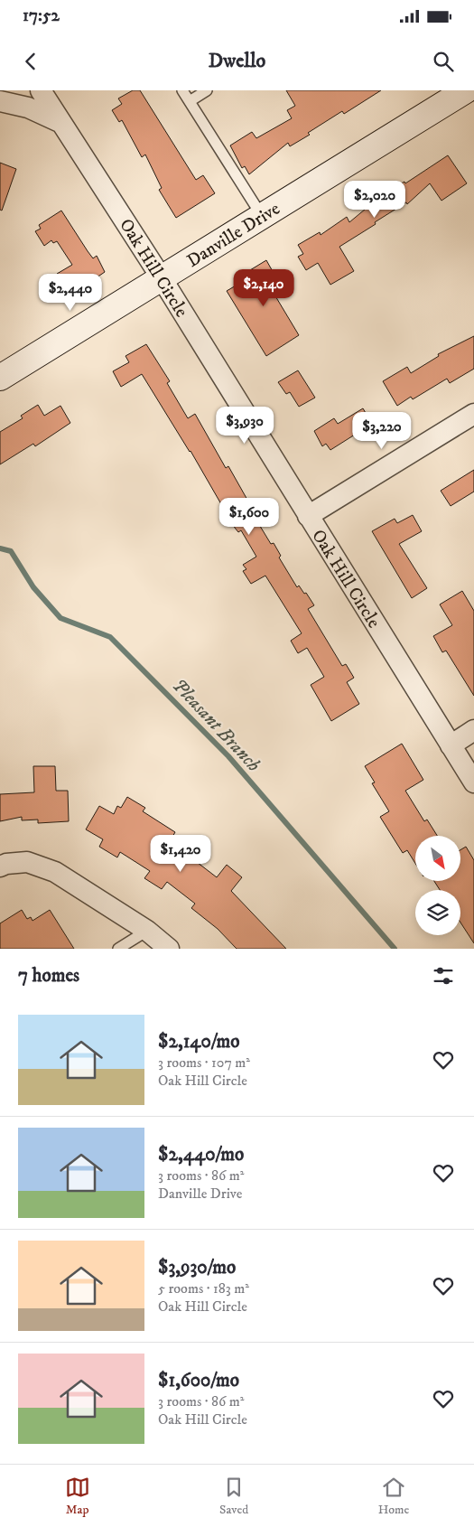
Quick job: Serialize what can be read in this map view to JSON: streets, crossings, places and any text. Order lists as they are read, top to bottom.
{
  "streets": {
    "street": ["Danville Drive", "Oak Hill Circle"]
  },
  "crossings": [
    ["Danville Drive", "Oak Hill Circle"]
  ],
  "water": ["Pleasant Branch"],
  "north": "bottom right",
  "page": {
    "status": "17:52",
    "header": "Dwello",
    "price": [
      "$2,020",
      "$2,140",
      "$2,440",
      "$3,930",
      "$3,220",
      "$1,600",
      "$1,420"
    ],
    "heading": "7 homes",
    "list": [
      {
        "name": "$2,140/mo",
        "note": "3 rooms · 107 m² · Oak Hill Circle"
      },
      {
        "name": "$2,440/mo",
        "note": "3 rooms · 86 m² · Danville Drive"
      },
      {
        "name": "$3,930/mo",
        "note": "5 rooms · 183 m² · Oak Hill Circle"
      },
      {
        "name": "$1,600/mo",
        "note": "3 rooms · 86 m² · Oak Hill Circle"
      }
    ],
    "tabs": ["Map", "Saved", "Home"]
  }
}
